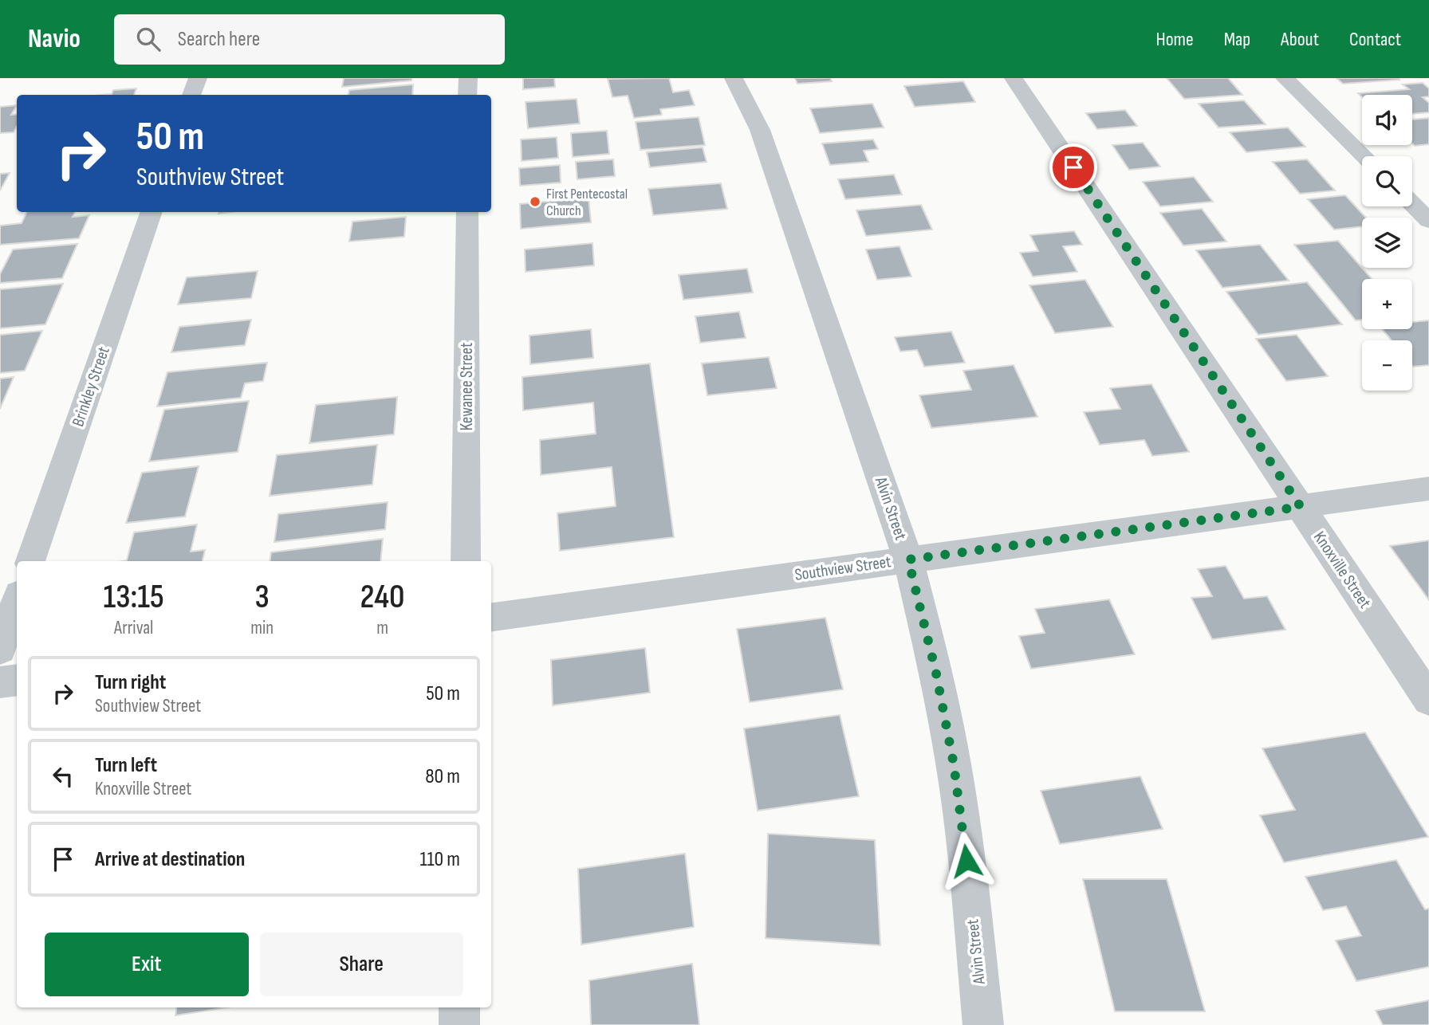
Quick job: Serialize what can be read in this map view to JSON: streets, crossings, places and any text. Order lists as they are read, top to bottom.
{
  "streets": {
    "street": [
      "Brinkley Street",
      "Kewanee Street",
      "Alvin Street",
      "Southview Street",
      "Knoxville Street"
    ]
  },
  "crossings": [
    ["Alvin Street", "Southview Street"],
    ["Southview Street", "Knoxville Street"]
  ],
  "places": ["First Pentecostal Church"],
  "page": {
    "header": "Navio",
    "search": "Search here",
    "nav": [
      "Home",
      "Map",
      "About",
      "Contact"
    ],
    "map_buttons": ["+", "−"],
    "turn": ["50 m", "Southview Street"],
    "eta": [
      "13:15",
      "Arrival",
      "3",
      "min",
      "240",
      "m"
    ],
    "list": [
      {
        "name": "Turn right",
        "note": "Southview Street",
        "value": "50 m"
      },
      {
        "name": "Turn left",
        "note": "Knoxville Street",
        "value": "80 m"
      },
      {
        "name": "Arrive at destination",
        "value": "110 m"
      }
    ],
    "buttons": ["Exit", "Share"]
  }
}
